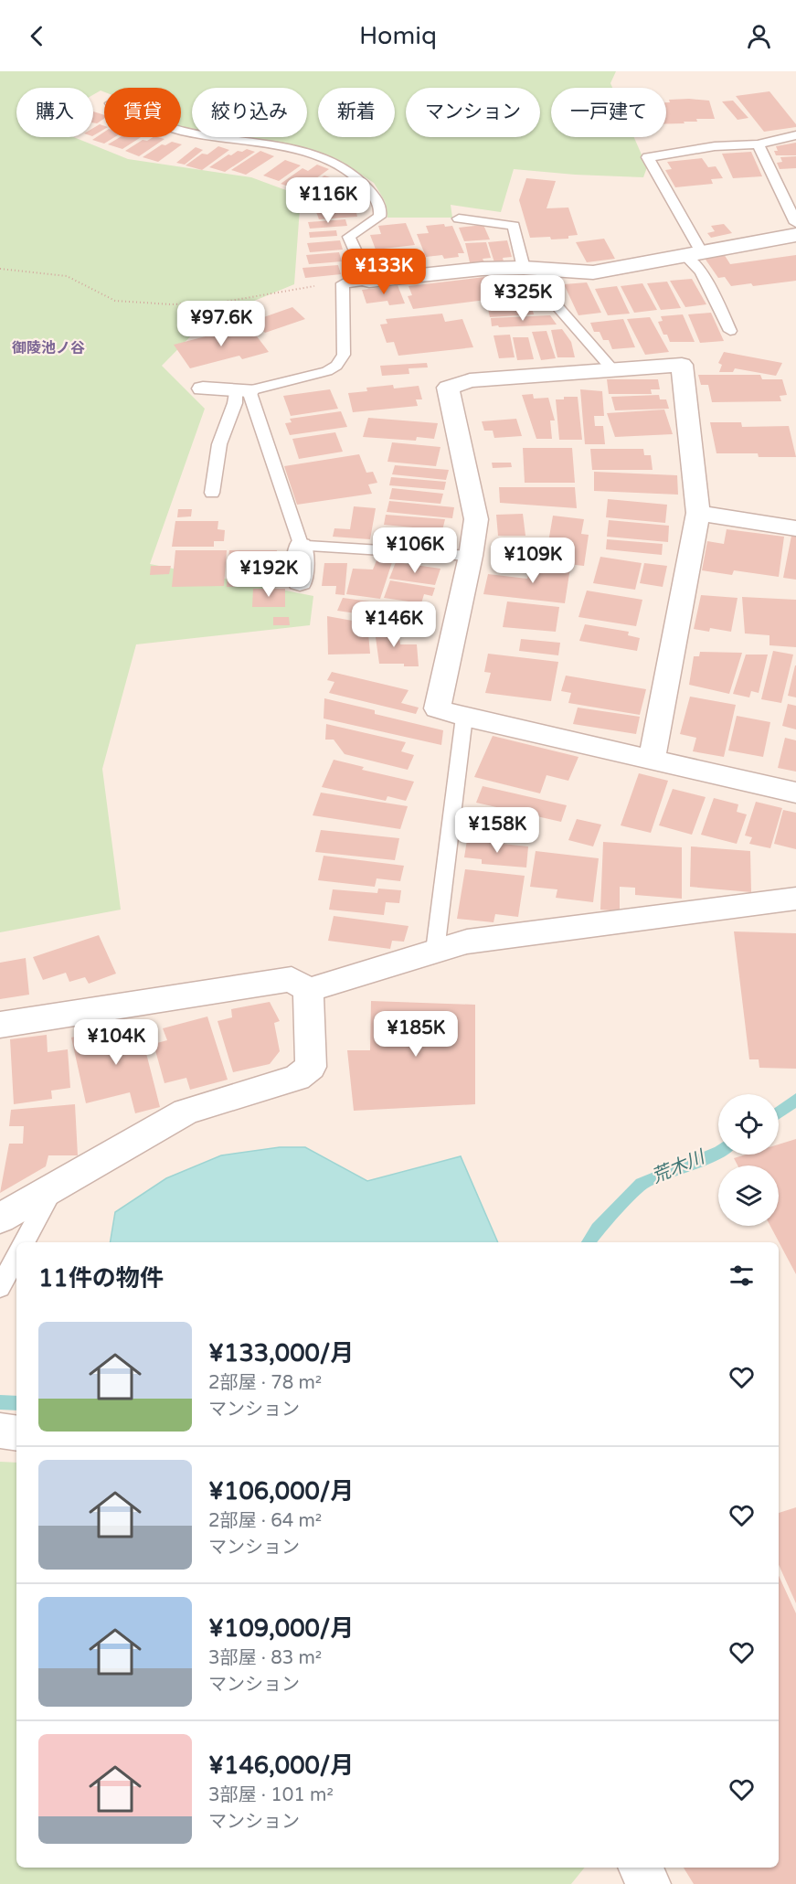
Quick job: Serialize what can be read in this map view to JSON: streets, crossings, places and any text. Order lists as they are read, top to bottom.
{
  "districts": ["御陵池ノ谷"],
  "water": ["荒木川"],
  "page": {
    "header": "Homiq",
    "chip": [
      "購入",
      "賃貸",
      "絞り込み",
      "新着",
      "マンション",
      "一戸建て"
    ],
    "price": [
      "¥116K",
      "¥133K",
      "¥325K",
      "¥97.6K",
      "¥106K",
      "¥109K",
      "¥192K",
      "¥146K",
      "¥158K",
      "¥185K",
      "¥104K"
    ],
    "heading": "11件の物件",
    "list": [
      {
        "name": "¥133,000/月",
        "note": "2部屋 · 78 m² · マンション"
      },
      {
        "name": "¥106,000/月",
        "note": "2部屋 · 64 m² · マンション"
      },
      {
        "name": "¥109,000/月",
        "note": "3部屋 · 83 m² · マンション"
      },
      {
        "name": "¥146,000/月",
        "note": "3部屋 · 101 m² · マンション"
      }
    ]
  }
}
